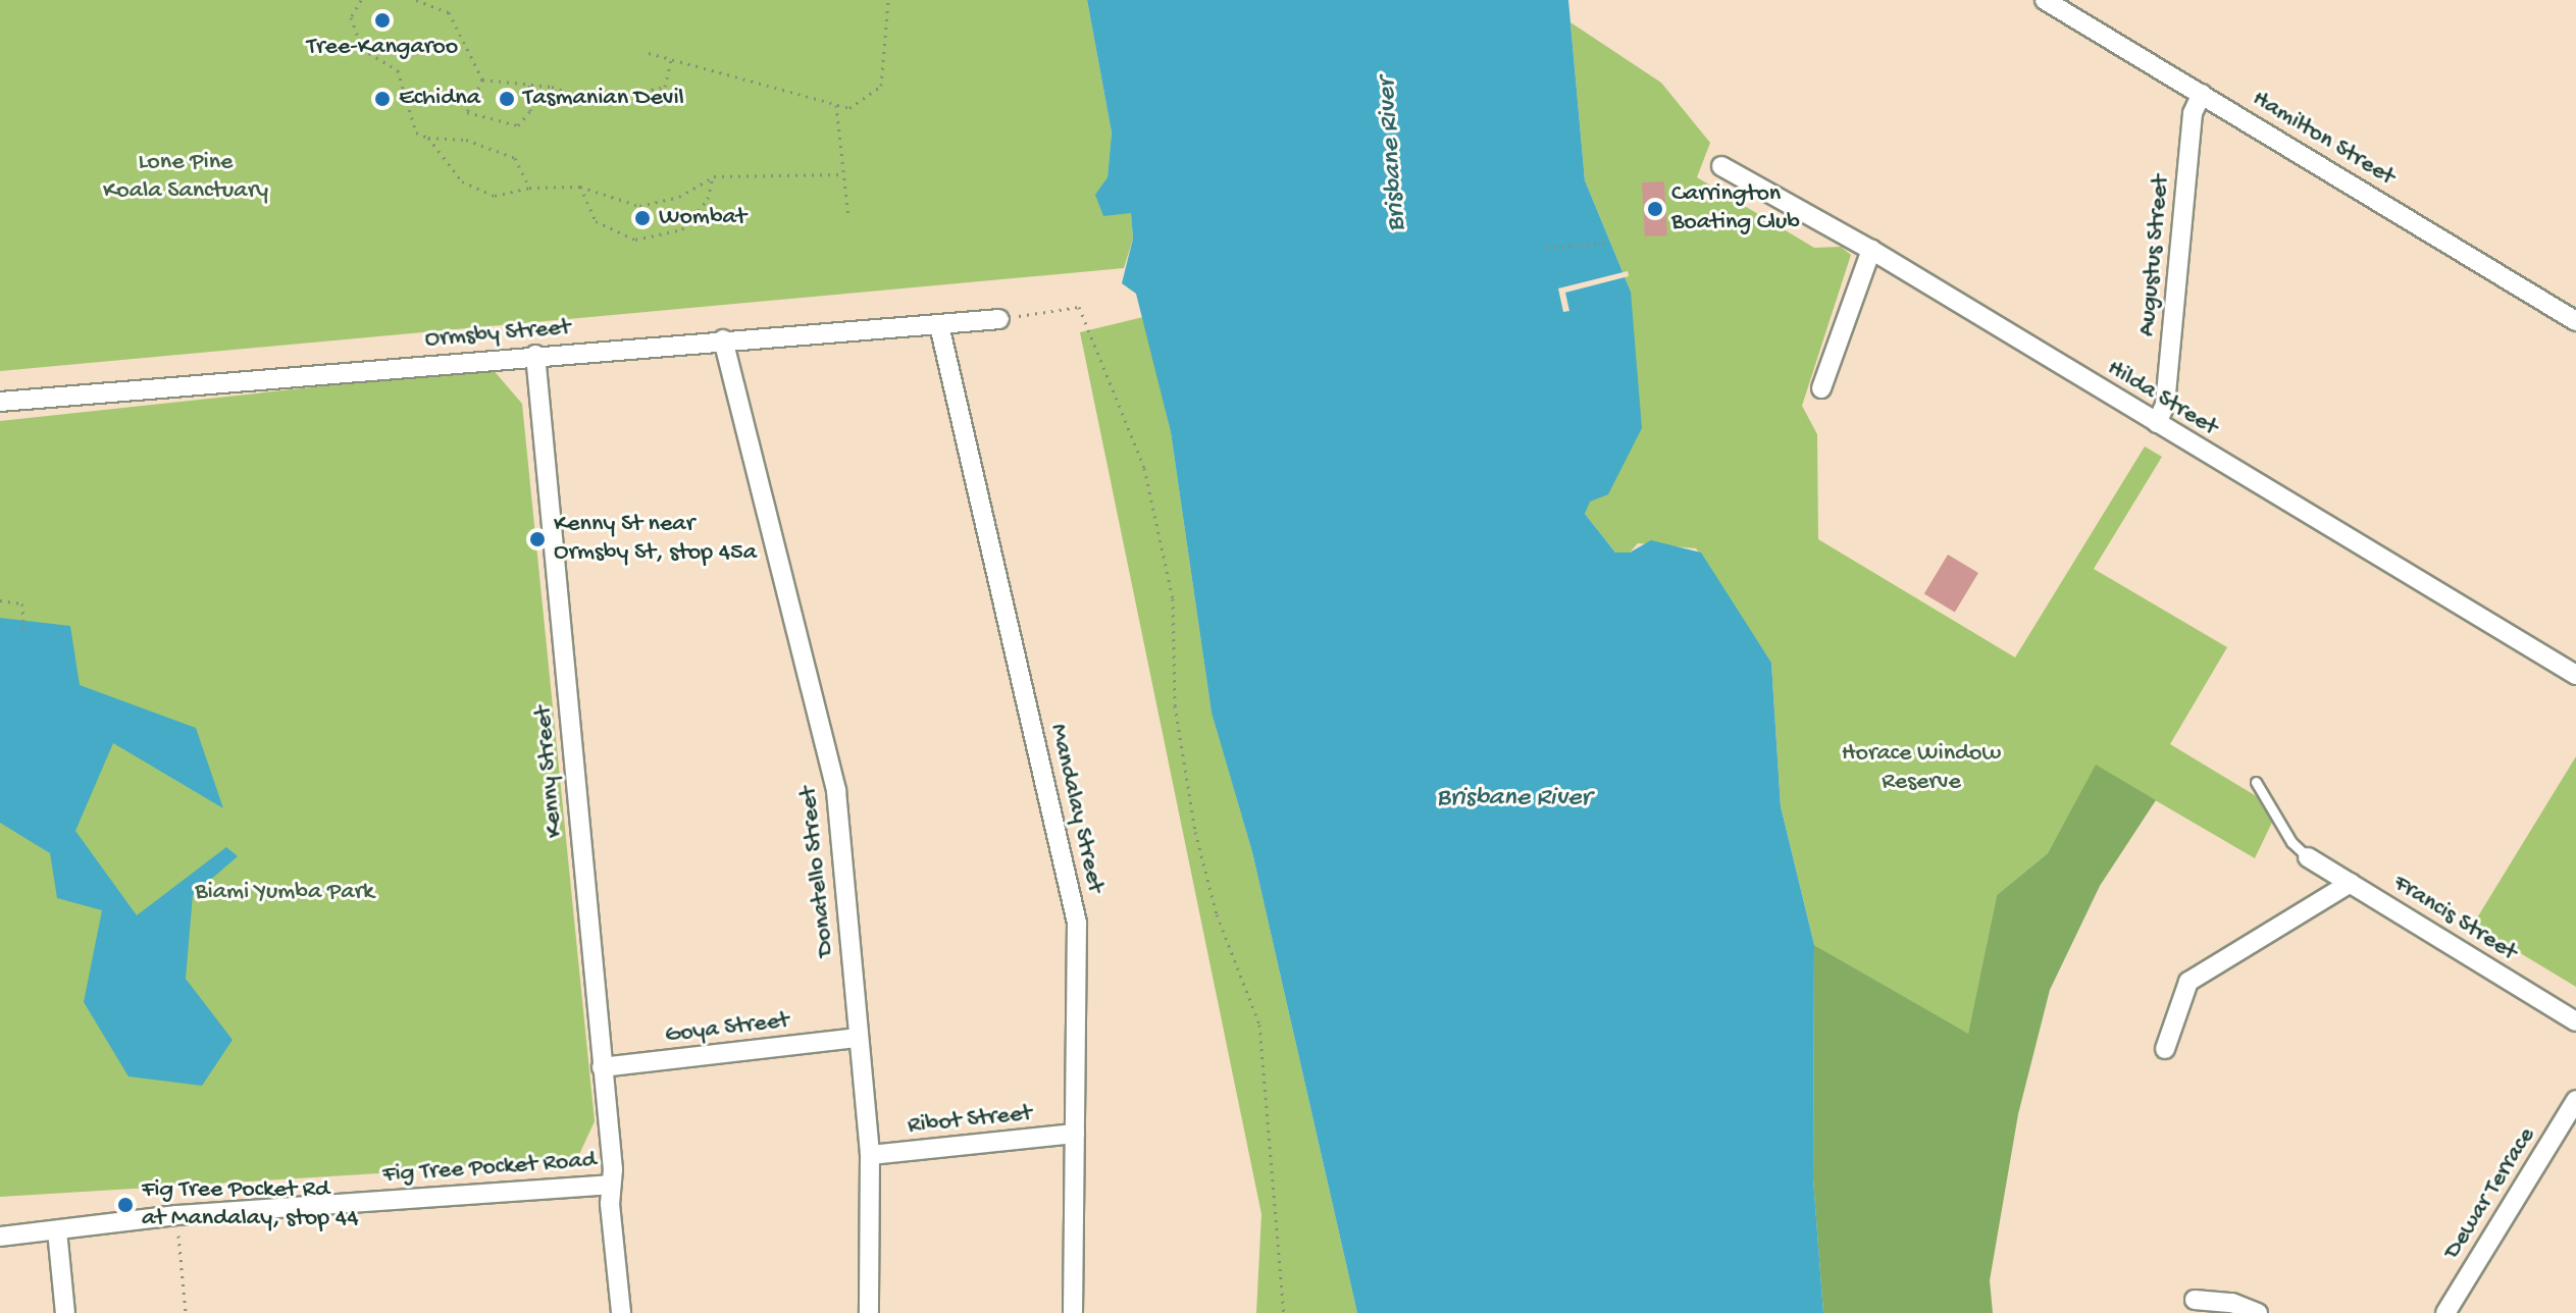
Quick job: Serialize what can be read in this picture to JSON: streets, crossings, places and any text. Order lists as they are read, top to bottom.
{
  "streets": {
    "street": [
      "Hamilton Street",
      "Augustus Street",
      "Ormsby Street",
      "Hilda Street",
      "Kenny Street",
      "Mandalay Street",
      "Donatello Street",
      "Francis Street",
      "Goya Street",
      "Ribot Street",
      "Fig Tree Pocket Road",
      "Dewar Terrace"
    ]
  },
  "crossings": [
    ["Hamilton Street", "Augustus Street"],
    ["Augustus Street", "Hilda Street"],
    ["Ormsby Street", "Kenny Street"],
    ["Ormsby Street", "Mandalay Street"],
    ["Ormsby Street", "Donatello Street"],
    ["Kenny Street", "Goya Street"],
    ["Kenny Street", "Fig Tree Pocket Road"],
    ["Mandalay Street", "Ribot Street"],
    ["Donatello Street", "Goya Street"],
    ["Donatello Street", "Ribot Street"]
  ],
  "water": ["Brisbane River"],
  "parks": ["Lone Pine Koala Sanctuary", "Horace Window Reserve", "Biami Yumba Park"],
  "places": [
    "Tree-Kangaroo",
    "Echidna",
    "Tasmanian Devil",
    "Carrington Boating Club",
    "Wombat",
    "Kenny St near Ormsby St, stop 45a",
    "Fig Tree Pocket Rd at Mandalay, stop 44"
  ]
}
